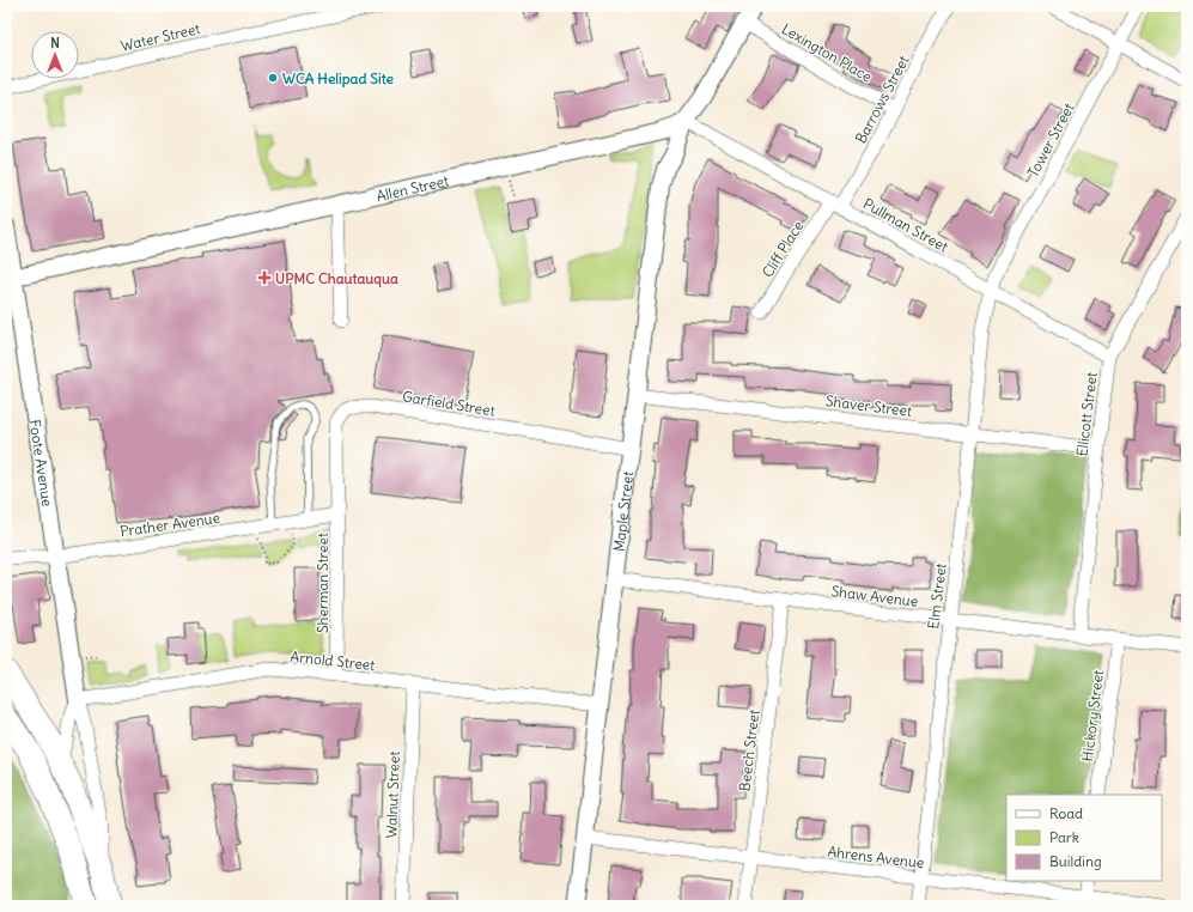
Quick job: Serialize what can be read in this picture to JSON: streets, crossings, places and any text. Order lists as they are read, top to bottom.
{
  "streets": {
    "highway": ["Foote Avenue"],
    "street": [
      "Water Street",
      "Lexington Place",
      "Barrows Street",
      "Tower Street",
      "Allen Street",
      "Pullman Street",
      "Cliff Place",
      "Garfield Street",
      "Shaver Street",
      "Ellicott Street",
      "Maple Street",
      "Prather Avenue",
      "Sherman Street",
      "Shaw Avenue",
      "Elm Street",
      "Arnold Street",
      "Hickory Street",
      "Beech Street",
      "Walnut Street",
      "Ahrens Avenue"
    ]
  },
  "crossings": [
    ["Lexington Place", "Barrows Street"],
    ["Lexington Place", "Allen Street"],
    ["Barrows Street", "Pullman Street"],
    ["Barrows Street", "Cliff Place"],
    ["Tower Street", "Pullman Street"],
    ["Tower Street", "Elm Street"],
    ["Allen Street", "Pullman Street"],
    ["Allen Street", "Foote Avenue"],
    ["Allen Street", "Maple Street"],
    ["Pullman Street", "Cliff Place"],
    ["Pullman Street", "Ellicott Street"],
    ["Pullman Street", "Maple Street"],
    ["Pullman Street", "Elm Street"],
    ["Garfield Street", "Maple Street"],
    ["Garfield Street", "Sherman Street"],
    ["Shaver Street", "Ellicott Street"],
    ["Shaver Street", "Maple Street"],
    ["Shaver Street", "Elm Street"],
    ["Ellicott Street", "Shaw Avenue"],
    ["Foote Avenue", "Prather Avenue"],
    ["Foote Avenue", "Arnold Street"],
    ["Maple Street", "Shaw Avenue"],
    ["Maple Street", "Arnold Street"],
    ["Maple Street", "Ahrens Avenue"],
    ["Prather Avenue", "Sherman Street"],
    ["Sherman Street", "Arnold Street"],
    ["Shaw Avenue", "Elm Street"],
    ["Shaw Avenue", "Hickory Street"],
    ["Shaw Avenue", "Beech Street"],
    ["Elm Street", "Ahrens Avenue"],
    ["Arnold Street", "Walnut Street"],
    ["Beech Street", "Ahrens Avenue"]
  ],
  "places": {
    "other": ["WCA Helipad Site"],
    "health": ["UPMC Chautauqua"]
  },
  "legend": ["Road", "Park", "Building"],
  "north": "top"
}
